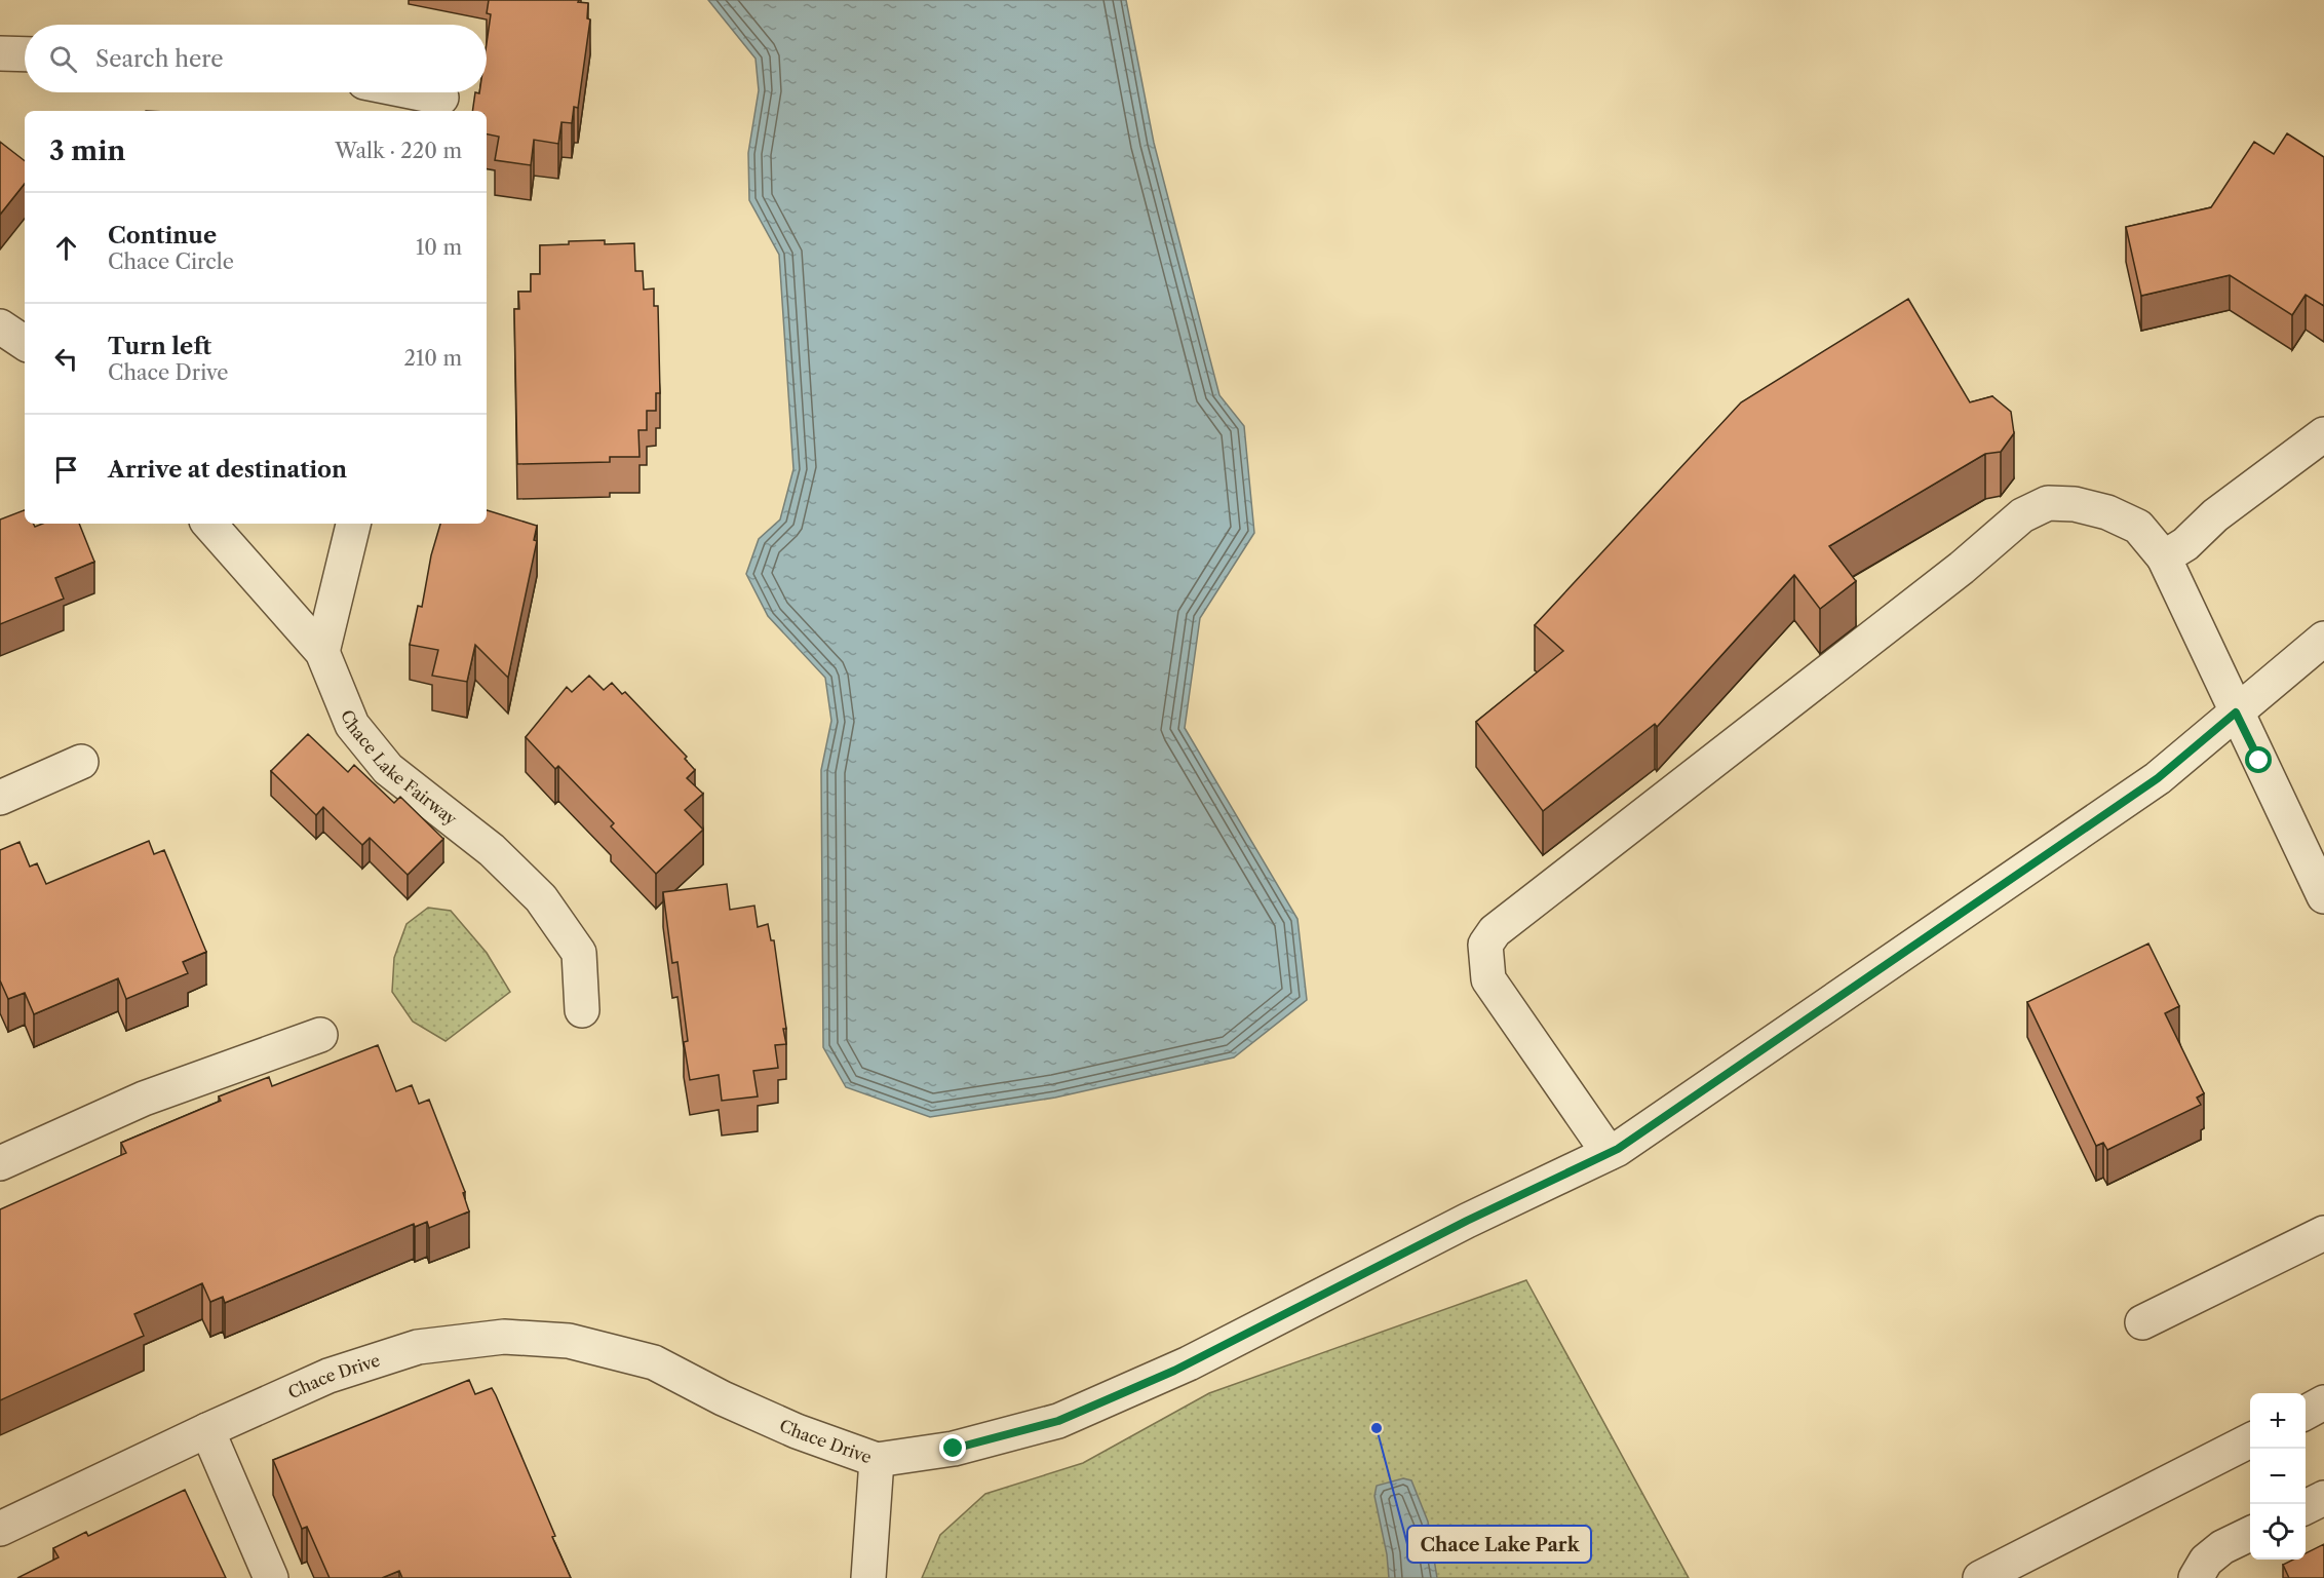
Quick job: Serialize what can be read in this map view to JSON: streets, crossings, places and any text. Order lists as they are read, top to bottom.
{
  "streets": {
    "street": ["Chace Lake Fairway", "Chace Drive"]
  },
  "places": ["Chace Lake Park"],
  "page": {
    "search": "Search here",
    "heading": ["3 min", "Walk · 220 m"],
    "list": [
      ["Continue", "Chace Circle", "10 m"],
      ["Turn left", "Chace Drive", "210 m"],
      "Arrive at destination"
    ],
    "map_buttons": ["+", "−"]
  }
}
